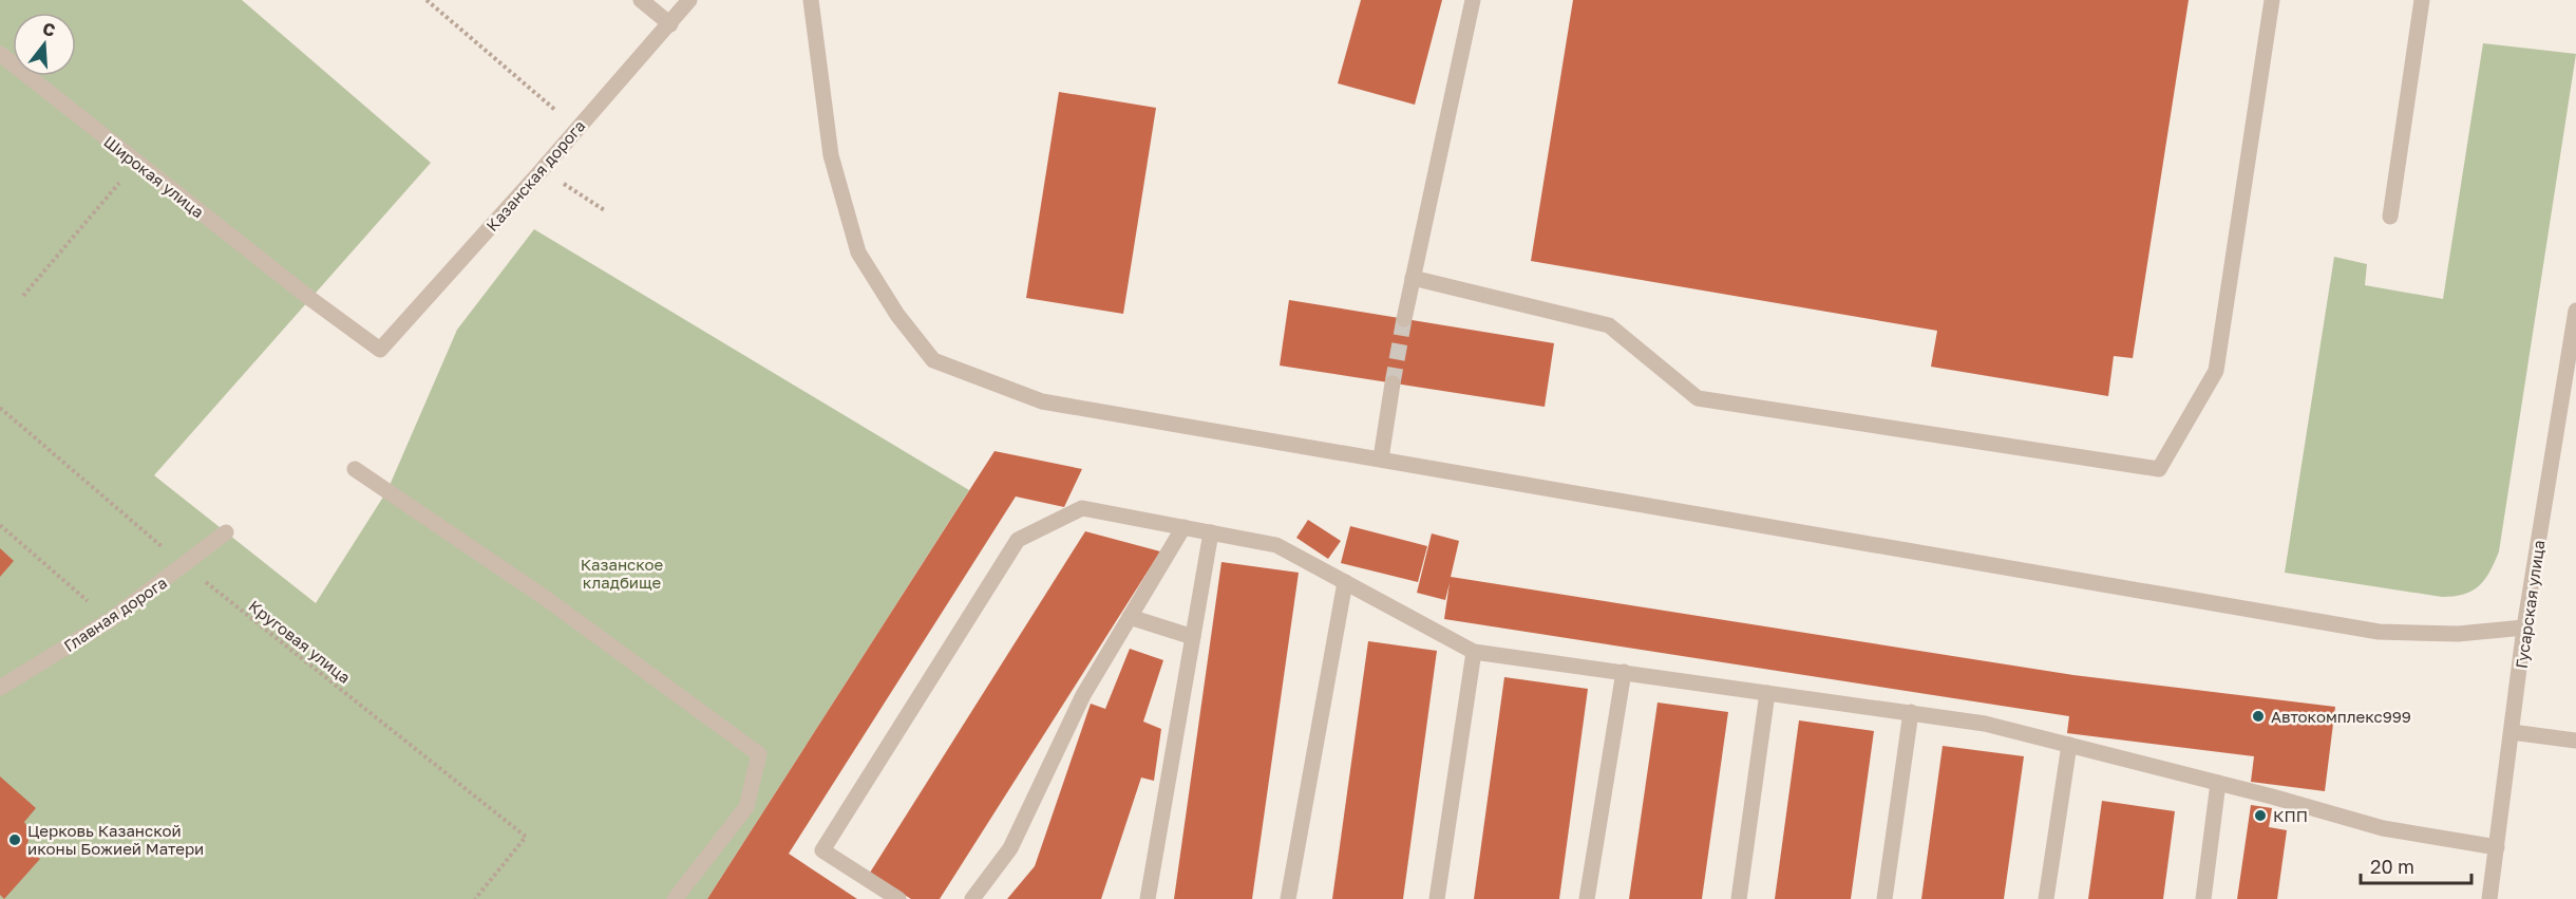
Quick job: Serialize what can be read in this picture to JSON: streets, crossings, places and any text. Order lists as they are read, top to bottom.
{
  "streets": {
    "street": [
      "Казанская дорога",
      "Широкая улица",
      "Гусарская улица",
      "Главная дорога"
    ],
    "path": ["Круговая улица"]
  },
  "crossings": [
    ["Казанская дорога", "Широкая улица"],
    ["Главная дорога", "Круговая улица"]
  ],
  "parks": ["Казанское кладбище"],
  "places": ["Автокомплекс999", "КПП", "Церковь Казанской иконы Божией Матери"],
  "scale_bar": "20 m",
  "north": "top"
}
